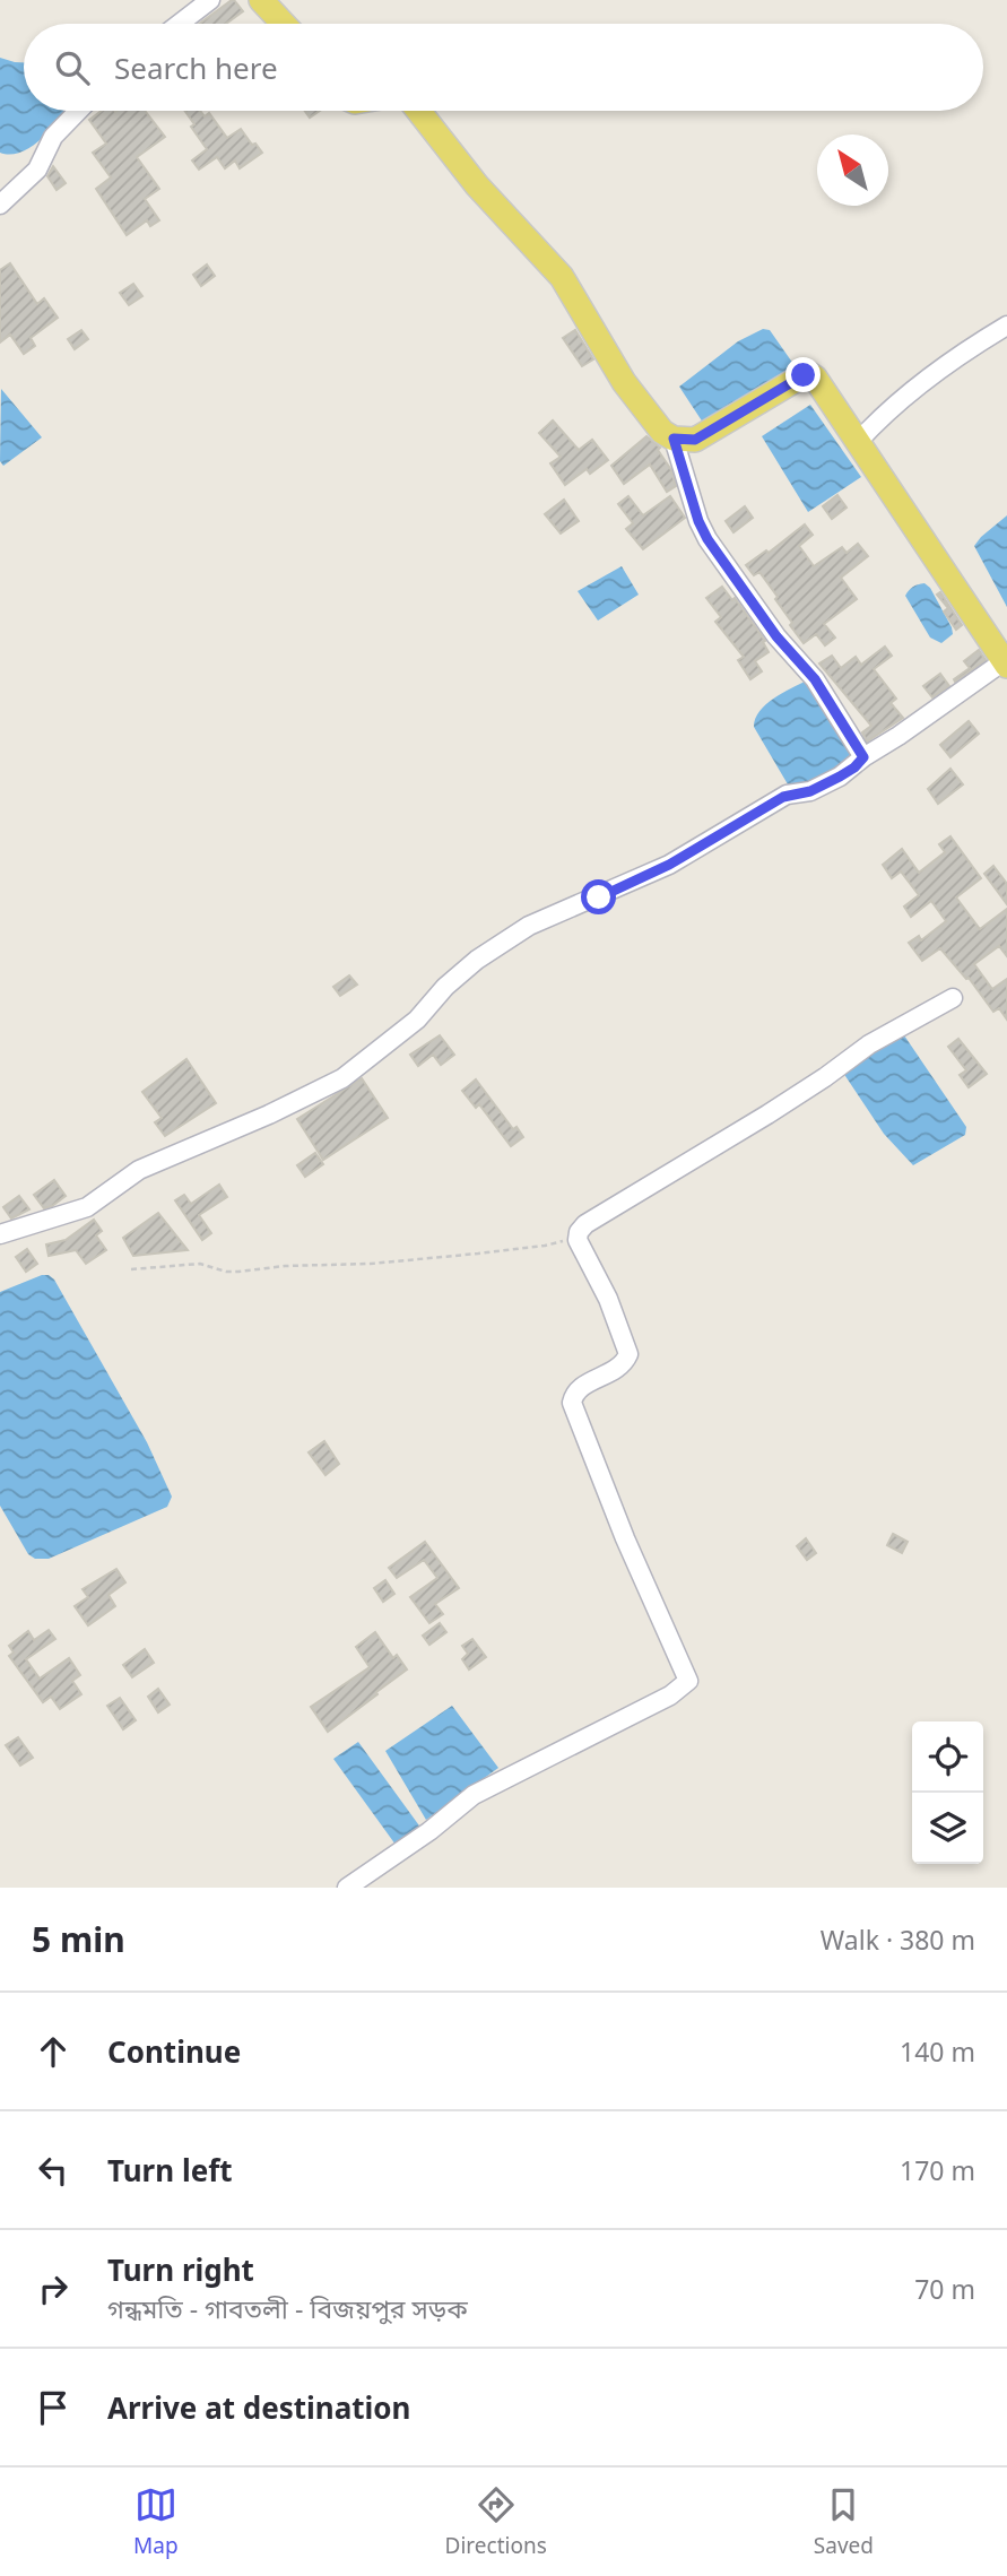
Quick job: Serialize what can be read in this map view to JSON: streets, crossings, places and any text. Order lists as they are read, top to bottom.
{
  "north": "top left",
  "page": {
    "search": "Search here",
    "heading": ["5 min", "Walk · 380 m"],
    "list": [
      ["Continue", "140 m"],
      ["Turn left", "170 m"],
      ["Turn right", "গন্ধমতি - গাবতলী - বিজয়পুর সড়ক", "70 m"],
      "Arrive at destination"
    ],
    "nav": ["Map", "Directions", "Saved"]
  }
}
